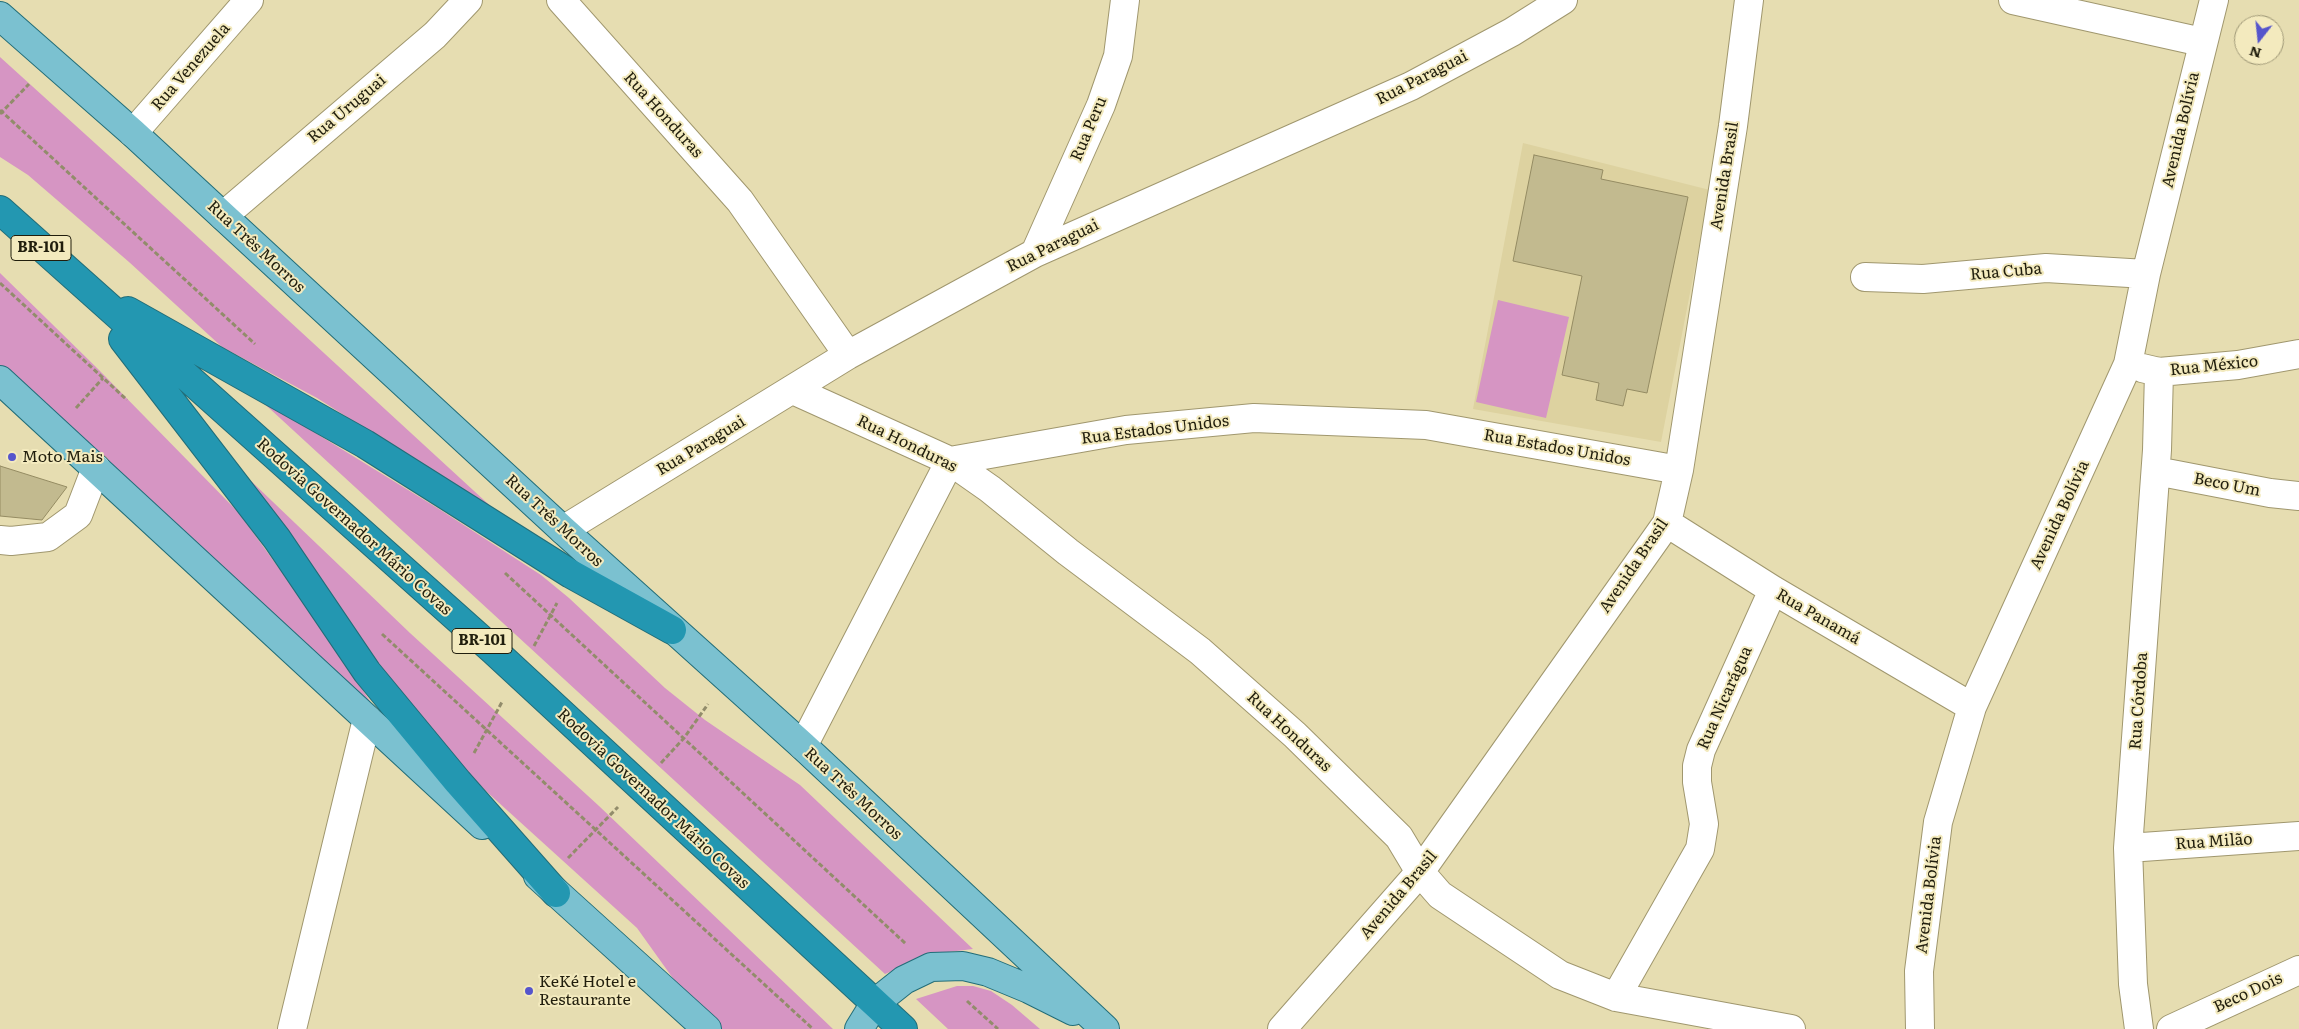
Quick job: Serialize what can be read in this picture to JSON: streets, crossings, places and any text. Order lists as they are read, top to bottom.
{
  "streets": {
    "highway": ["BR-101", "Rodovia Governador Mário Covas"],
    "main road": ["Rua Três Morros"],
    "street": [
      "Rua Venezuela",
      "Rua Paraguai",
      "Rua Uruguai",
      "Rua Honduras",
      "Rua Peru",
      "Avenida Bolívia",
      "Avenida Brasil",
      "Rua Cuba",
      "Rua México",
      "Rua Estados Unidos",
      "Beco Um",
      "Rua Panamá",
      "Rua Nicarágua",
      "Rua Córdoba",
      "Rua Milão",
      "Beco Dois"
    ]
  },
  "crossings": [
    ["Rua Venezuela", "Rua Três Morros"],
    ["Rua Paraguai", "Rua Honduras"],
    ["Rua Paraguai", "Rua Peru"],
    ["Rua Paraguai", "Rua Três Morros"],
    ["Rua Uruguai", "Rua Três Morros"],
    ["Rua Honduras", "Avenida Brasil"],
    ["Rua Honduras", "Rua Estados Unidos"],
    ["Rua Honduras", "Rua Nicarágua"],
    ["Avenida Bolívia", "Rua Cuba"],
    ["Avenida Bolívia", "Rua México"],
    ["Avenida Bolívia", "Rua Panamá"],
    ["Avenida Brasil", "Rua Estados Unidos"],
    ["Avenida Brasil", "Rua Panamá"],
    ["Rua México", "Rua Córdoba"],
    ["Beco Um", "Rua Córdoba"],
    ["Rua Panamá", "Rua Nicarágua"],
    ["Rua Córdoba", "Rua Milão"]
  ],
  "places": ["Moto Mais", "KeKé Hotel e Restaurante"],
  "north": "bottom"
}
